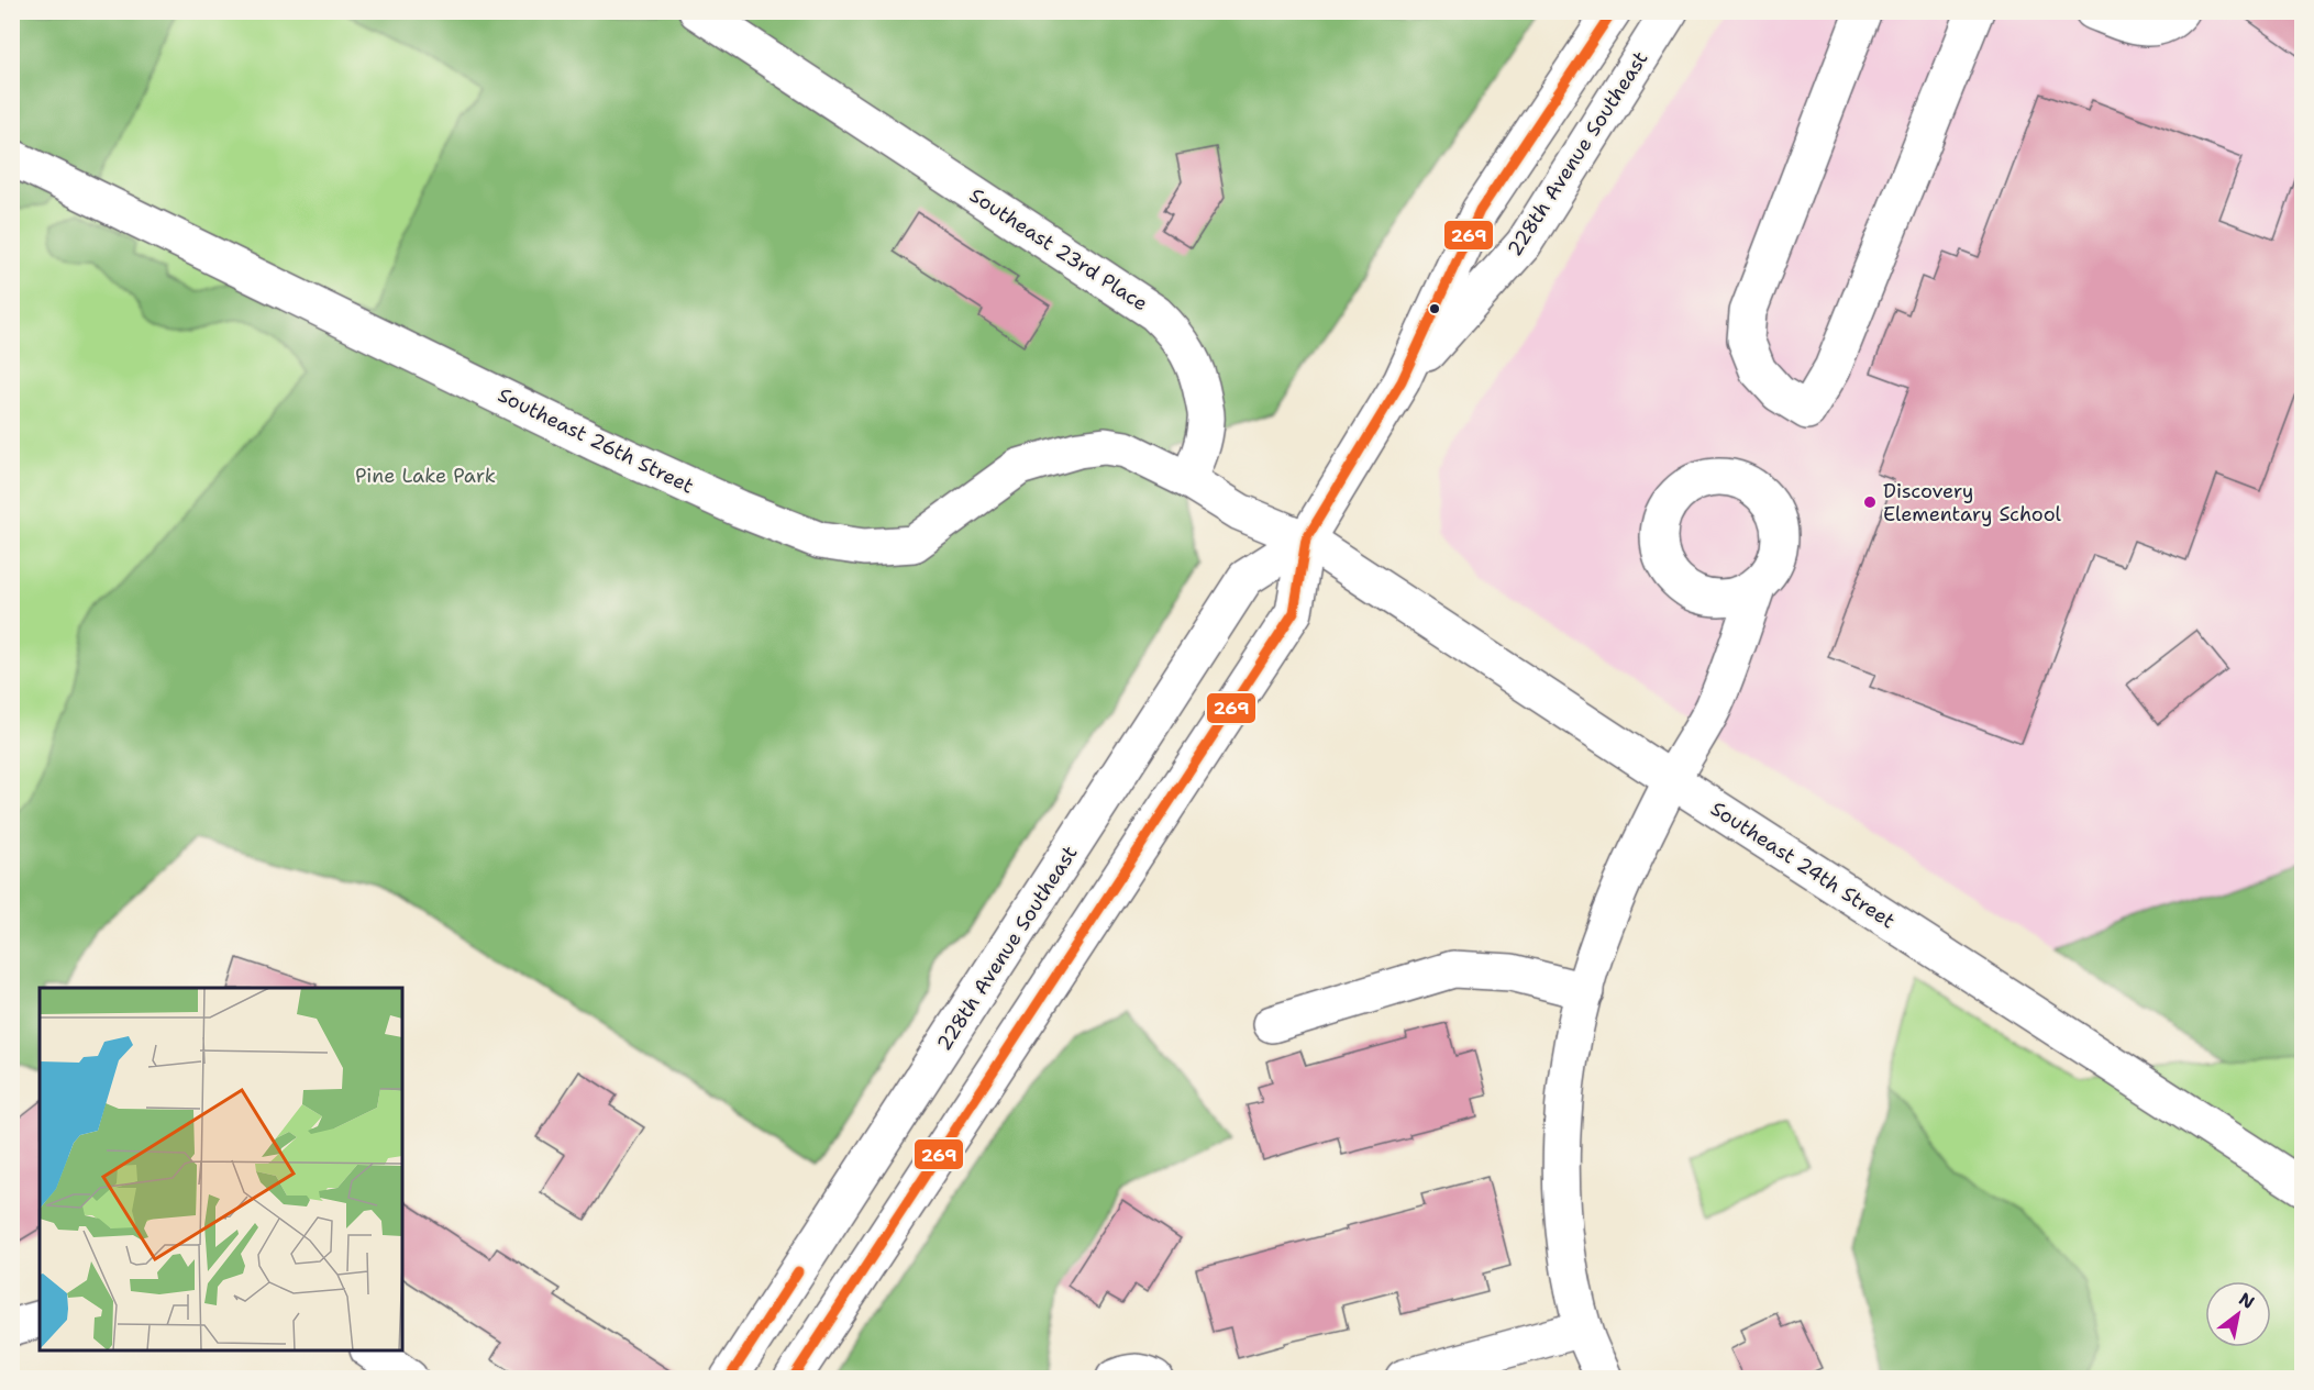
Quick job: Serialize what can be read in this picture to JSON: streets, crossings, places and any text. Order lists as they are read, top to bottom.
{
  "streets": {
    "street": [
      "228th Avenue Southeast",
      "Southeast 23rd Place",
      "Southeast 26th Street",
      "Southeast 24th Street"
    ]
  },
  "crossings": [
    ["228th Avenue Southeast", "Southeast 24th Street"],
    ["Southeast 23rd Place", "Southeast 26th Street"]
  ],
  "parks": ["Pine Lake Park"],
  "places": ["Discovery Elementary School"],
  "lines": ["transit line 269"],
  "north": "top right"
}
